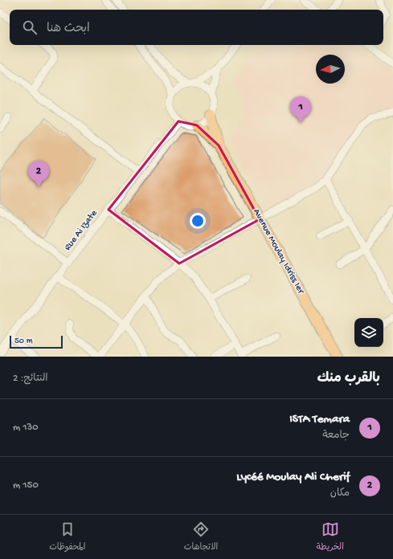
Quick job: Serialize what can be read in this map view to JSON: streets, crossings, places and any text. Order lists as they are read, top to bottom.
{
  "streets": {
    "main road": ["Avenue Moulay Idriss Ier"],
    "street": ["Rue Ai Izate"]
  },
  "scale_bar": "50 m",
  "north": "left",
  "page": {
    "search": "ابحث هنا",
    "pins": ["1", "2"],
    "scale": "50 m",
    "heading": ["بالقرب منك", "النتائج: 2"],
    "list": [
      {
        "mark": "1",
        "name": "ISTA Temara",
        "note": "جامعة",
        "value": "130 m"
      },
      {
        "mark": "2",
        "name": "Lycéé Moulay Ali Cherif",
        "note": "مكان",
        "value": "150 m"
      }
    ],
    "nav": ["الخريطة", "الاتجاهات", "المحفوظات"]
  }
}
